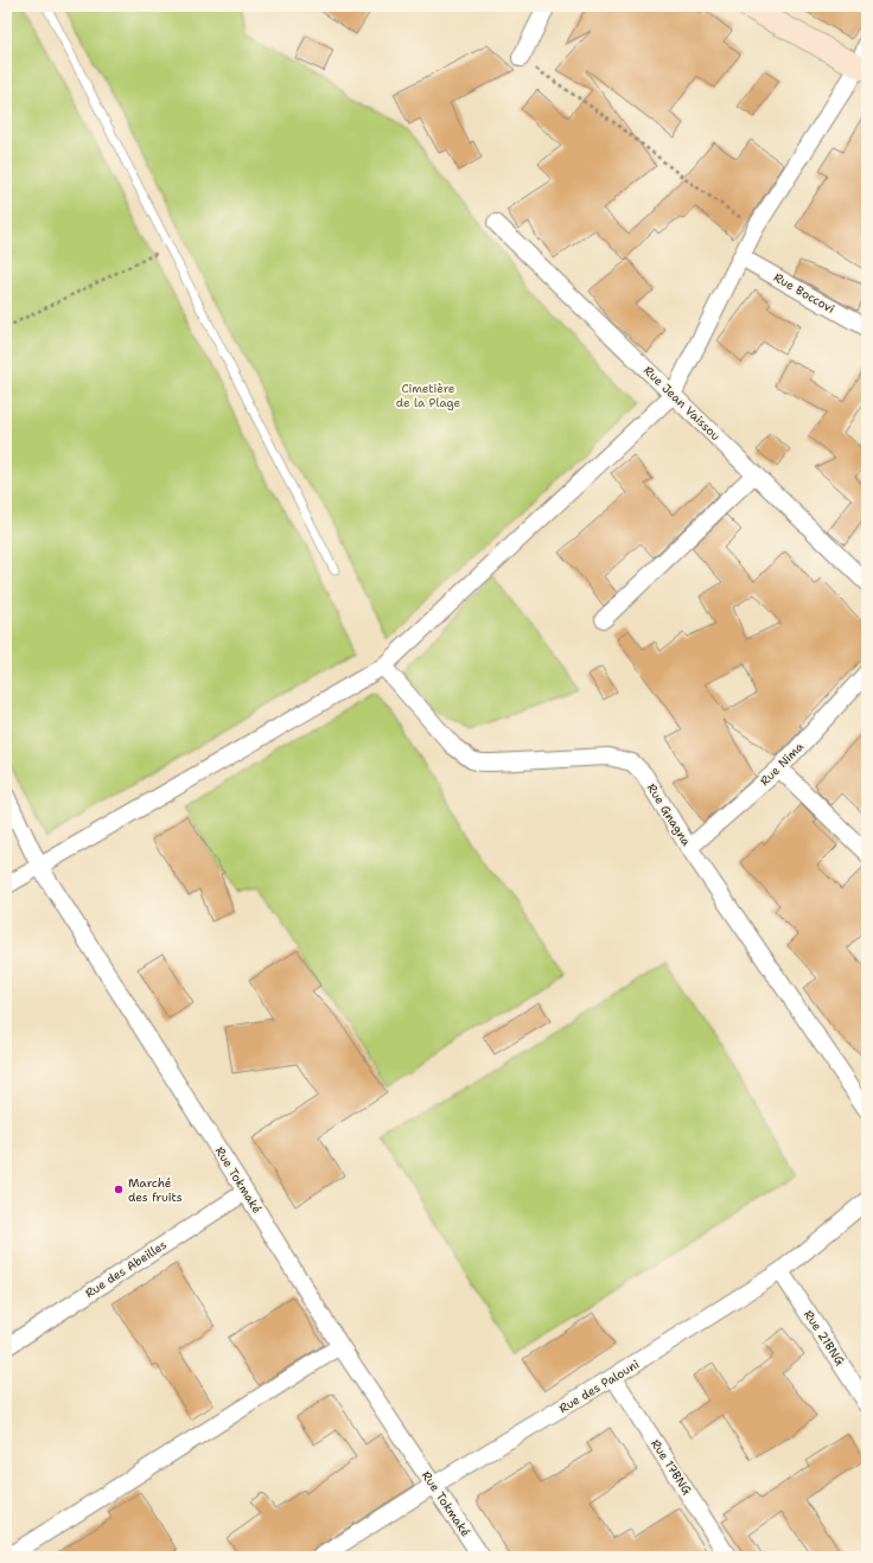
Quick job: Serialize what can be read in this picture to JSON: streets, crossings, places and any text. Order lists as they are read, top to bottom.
{
  "streets": {
    "street": [
      "Rue Boccovi",
      "Rue Jean Vaissou",
      "Rue Nima",
      "Rue Gnagna",
      "Rue Tokmaké",
      "Rue des Abeilles",
      "Rue 21BNG",
      "Rue des Palouni",
      "Rue 17BNG"
    ]
  },
  "crossings": [
    ["Rue Nima", "Rue Gnagna"],
    ["Rue Tokmaké", "Rue des Abeilles"],
    ["Rue Tokmaké", "Rue des Palouni"],
    ["Rue 21BNG", "Rue des Palouni"],
    ["Rue des Palouni", "Rue 17BNG"]
  ],
  "parks": ["Cimetière de la Plage"],
  "places": ["Marché des fruits"]
}
